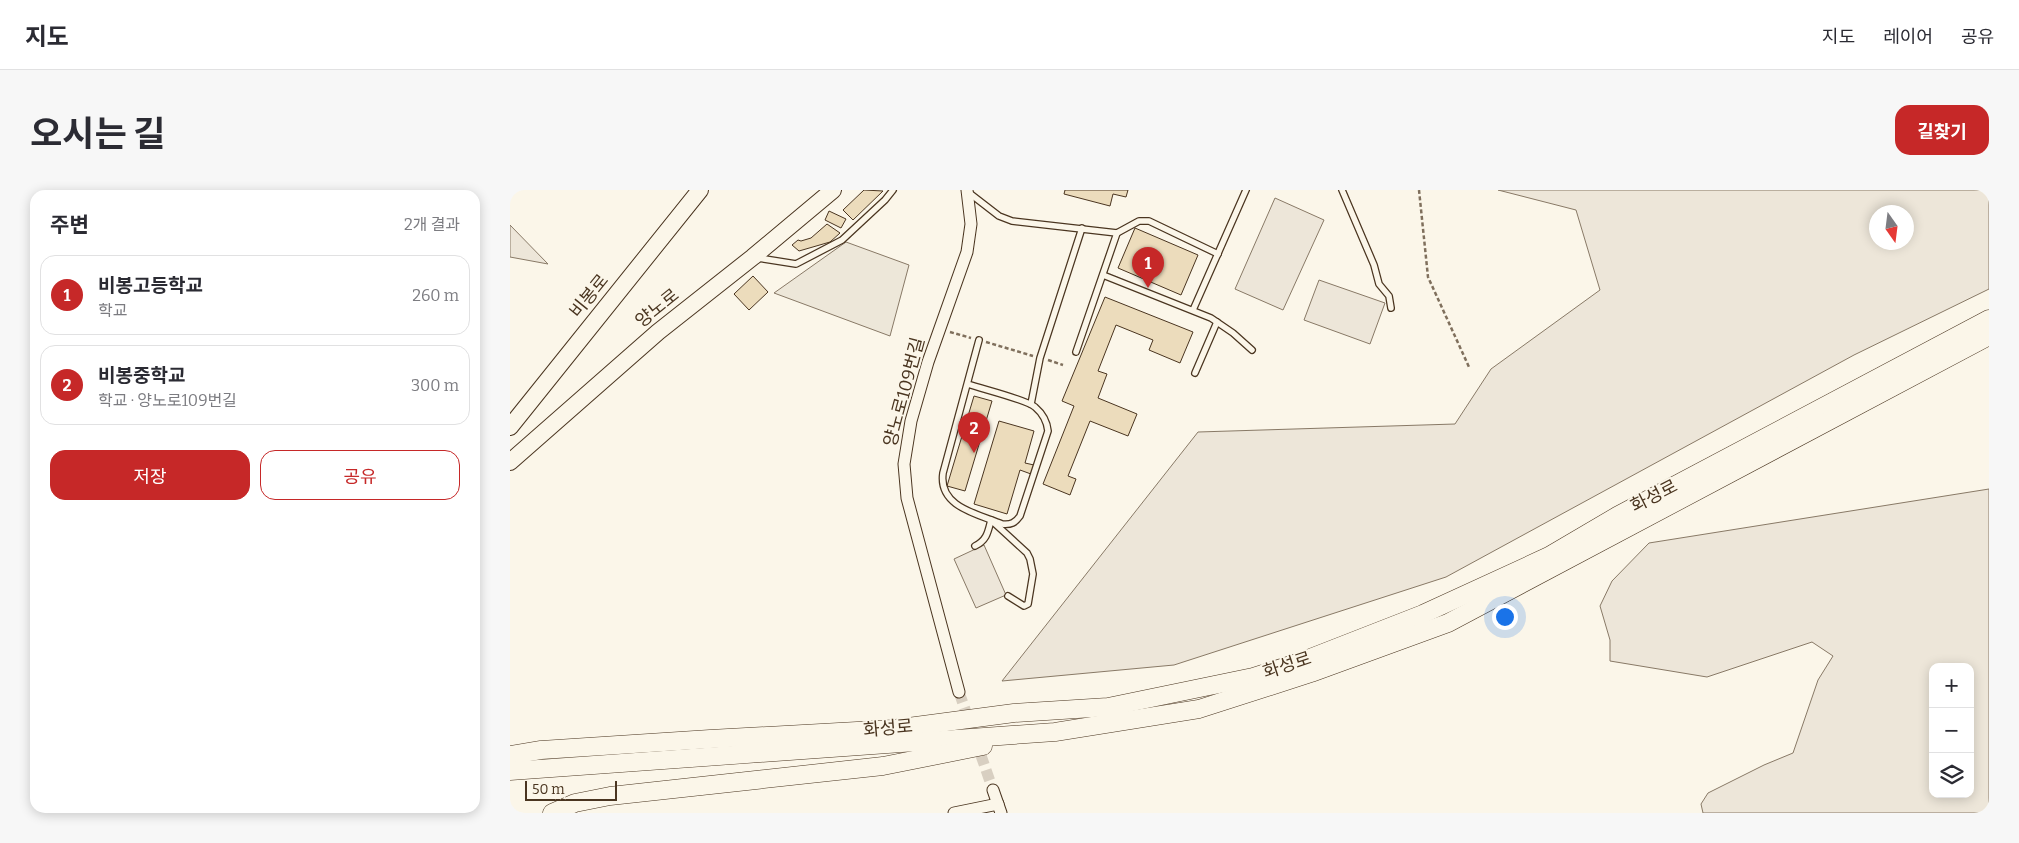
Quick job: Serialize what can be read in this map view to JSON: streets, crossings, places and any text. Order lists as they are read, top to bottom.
{
  "streets": {
    "main road": ["화성로"],
    "street": ["비봉로", "양노로", "양노로109번길"]
  },
  "scale_bar": "50 m",
  "north": "bottom",
  "page": {
    "header": "지도",
    "nav": ["지도", "레이어", "공유"],
    "title": "오시는 길",
    "buttons": [
      "길찾기",
      ["저장", "공유"]
    ],
    "heading": ["주변", "2개 결과"],
    "pins": ["1", "2"],
    "list": [
      {
        "mark": "1",
        "name": "비봉고등학교",
        "note": "학교",
        "value": "260 m"
      },
      {
        "mark": "2",
        "name": "비봉중학교",
        "note": "학교 · 양노로109번길",
        "value": "300 m"
      }
    ],
    "map_buttons": ["+", "−"],
    "scale": "50 m"
  }
}
